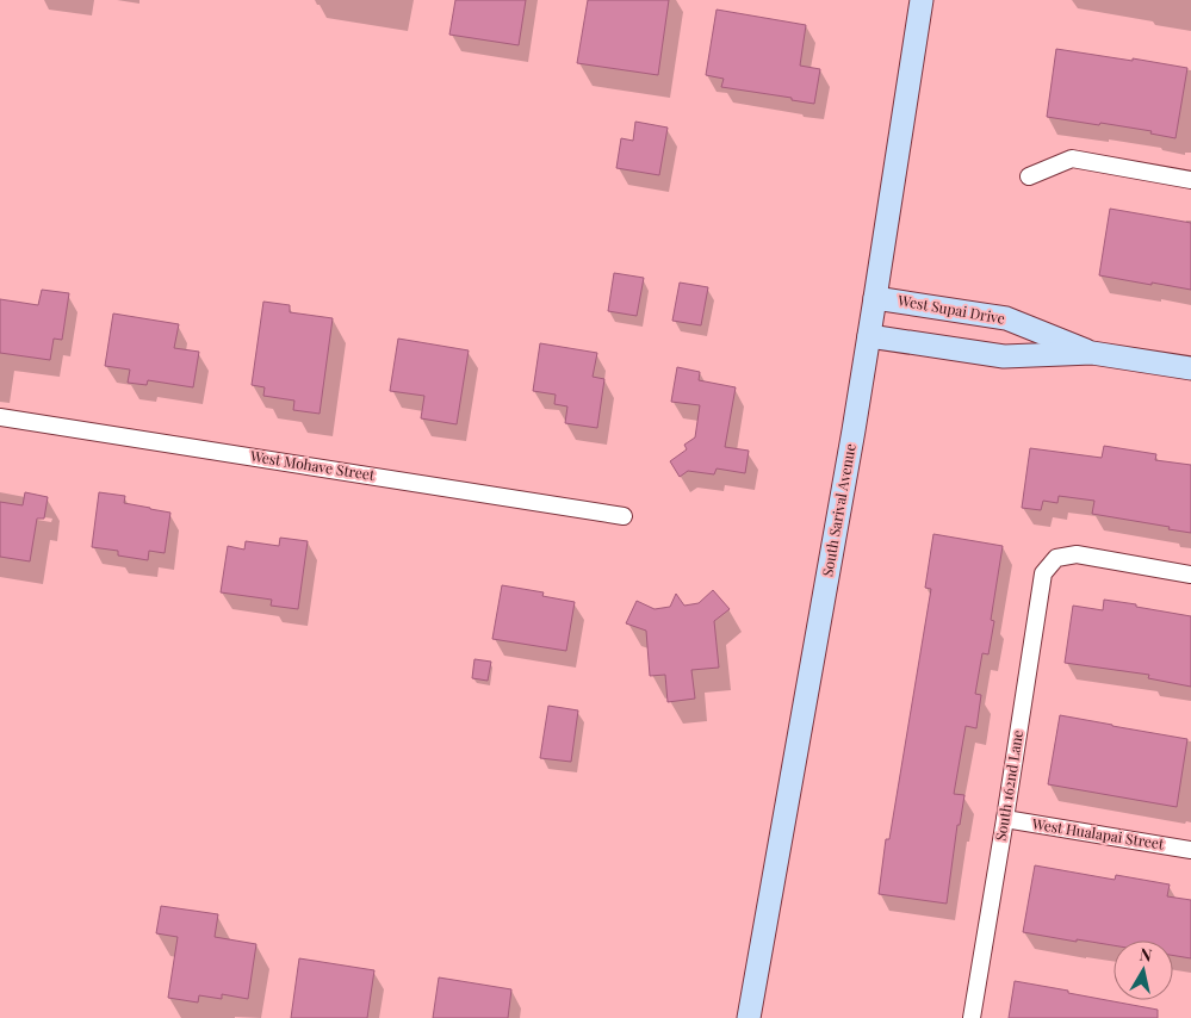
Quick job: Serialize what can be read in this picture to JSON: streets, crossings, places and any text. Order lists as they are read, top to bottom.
{
  "streets": {
    "main road": ["West Supai Drive", "South Sarival Avenue"],
    "street": ["West Mohave Street", "South 162nd Lane", "West Hualapai Street"]
  },
  "crossings": [
    ["West Supai Drive", "South Sarival Avenue"],
    ["South 162nd Lane", "West Hualapai Street"]
  ],
  "north": "top"
}
